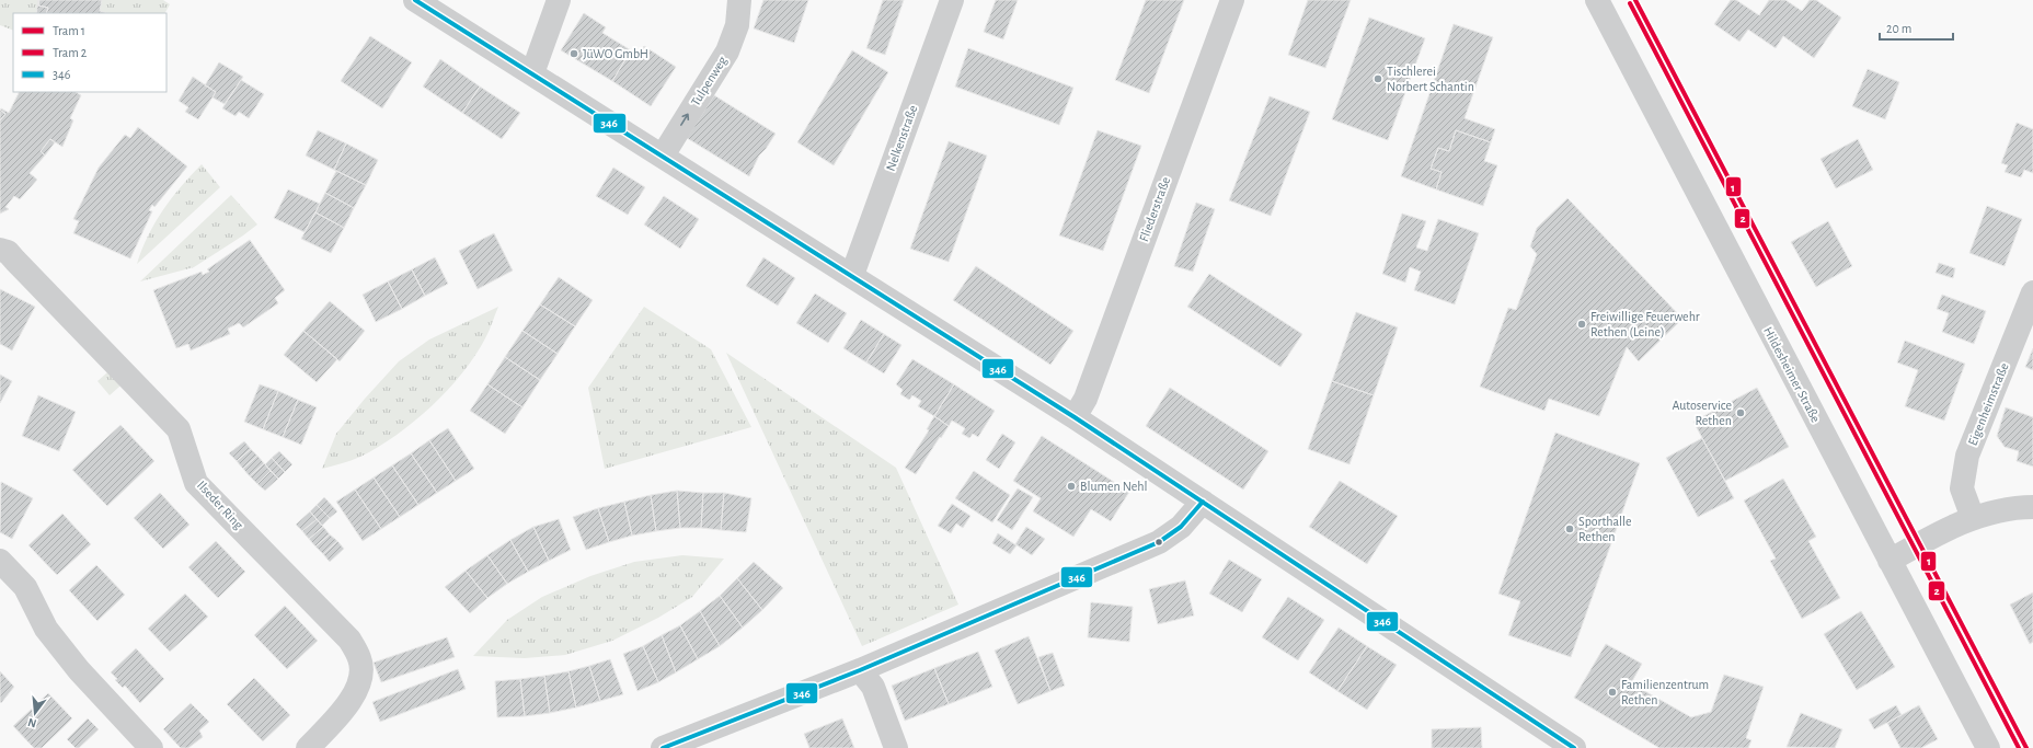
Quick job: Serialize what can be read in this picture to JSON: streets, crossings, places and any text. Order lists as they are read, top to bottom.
{
  "streets": {
    "street": [
      "Tulpenweg",
      "Nelkenstraße",
      "Fliederstraße",
      "Hildesheimer Straße",
      "Eigenheimstraße",
      "Ilseder Ring"
    ]
  },
  "places": [
    "JüWO GmbH",
    "Tischlerei Norbert Schantin",
    "Freiwillige Feuerwehr Rethen (Leine)",
    "Autoservice Rethen",
    "Blumen Nehl",
    "Sporthalle Rethen",
    "Familienzentrum Rethen"
  ],
  "lines": ["tram line 1", "transit line 346", "tram line 2"],
  "legend": ["Tram 1", "Tram 2", "346"],
  "scale_bar": "20 m",
  "north": "bottom"
}
